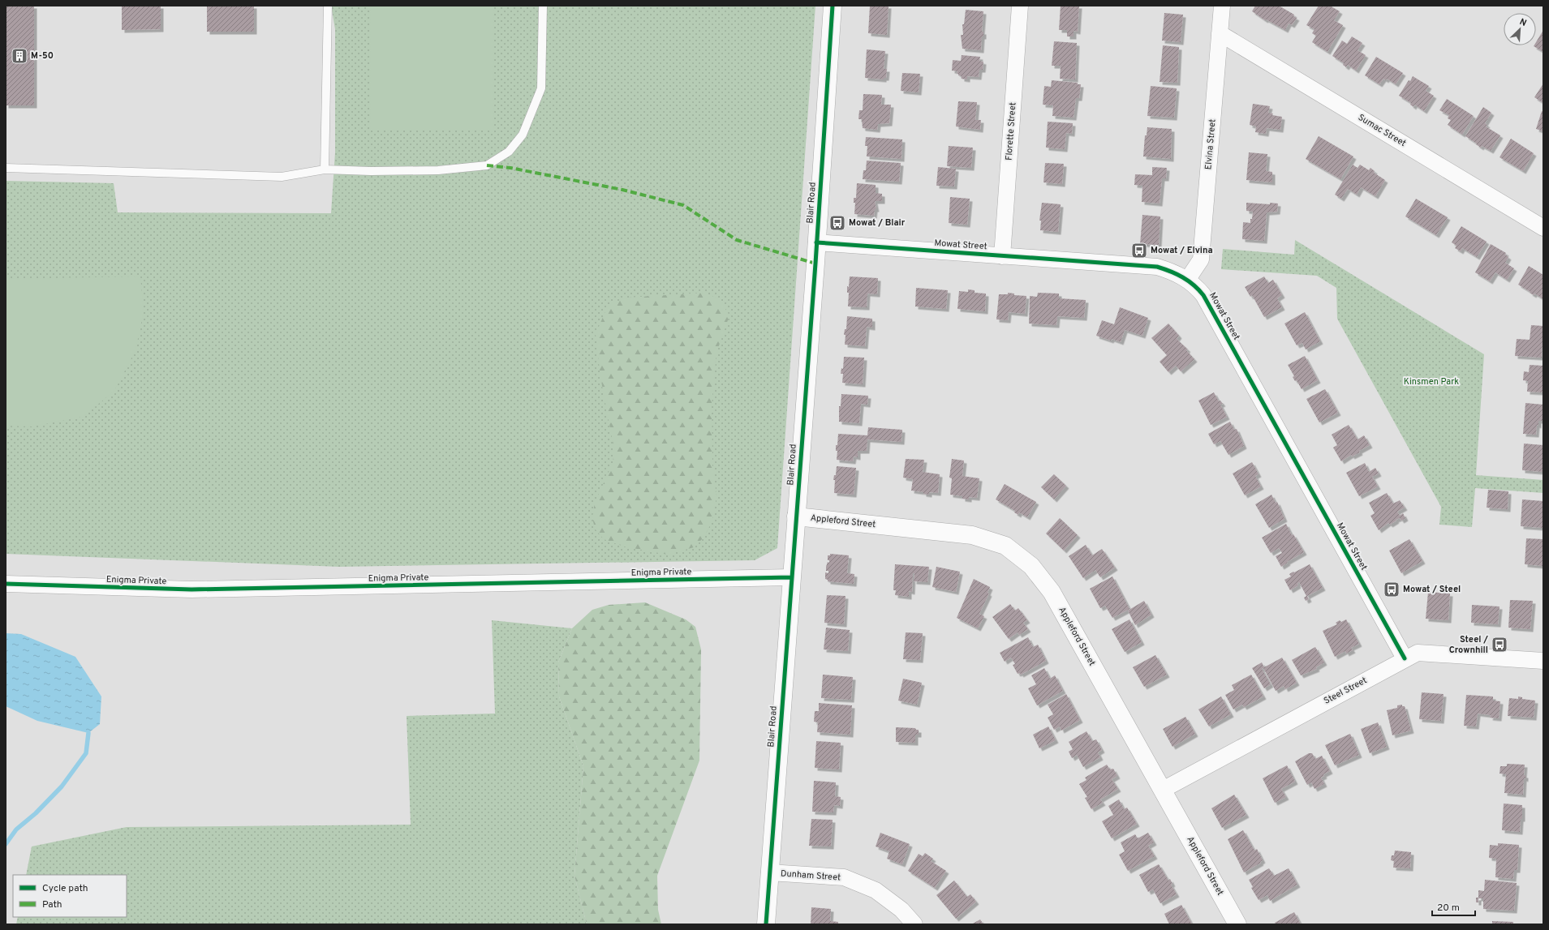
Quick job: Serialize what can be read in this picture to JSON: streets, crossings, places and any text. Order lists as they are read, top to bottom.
{
  "streets": {
    "main road": ["Blair Road", "Appleford Street"],
    "street": [
      "Sumac Street",
      "Florette Street",
      "Elvina Street",
      "Mowat Street",
      "Enigma Private",
      "Steel Street",
      "Dunham Street"
    ]
  },
  "crossings": [
    ["Sumac Street", "Elvina Street"],
    ["Florette Street", "Mowat Street"],
    ["Elvina Street", "Mowat Street"],
    ["Blair Road", "Mowat Street"],
    ["Blair Road", "Appleford Street"],
    ["Blair Road", "Enigma Private"],
    ["Blair Road", "Dunham Street"],
    ["Mowat Street", "Steel Street"],
    ["Appleford Street", "Steel Street"]
  ],
  "parks": ["Kinsmen Park"],
  "places": {
    "building": ["M-50"],
    "bus stop": [
      "Mowat / Blair",
      "Mowat / Elvina",
      "Mowat / Steel",
      "Steel / Crownhill"
    ]
  },
  "legend": ["Cycle path", "Path"],
  "scale_bar": "20 m",
  "north": "top right"
}
